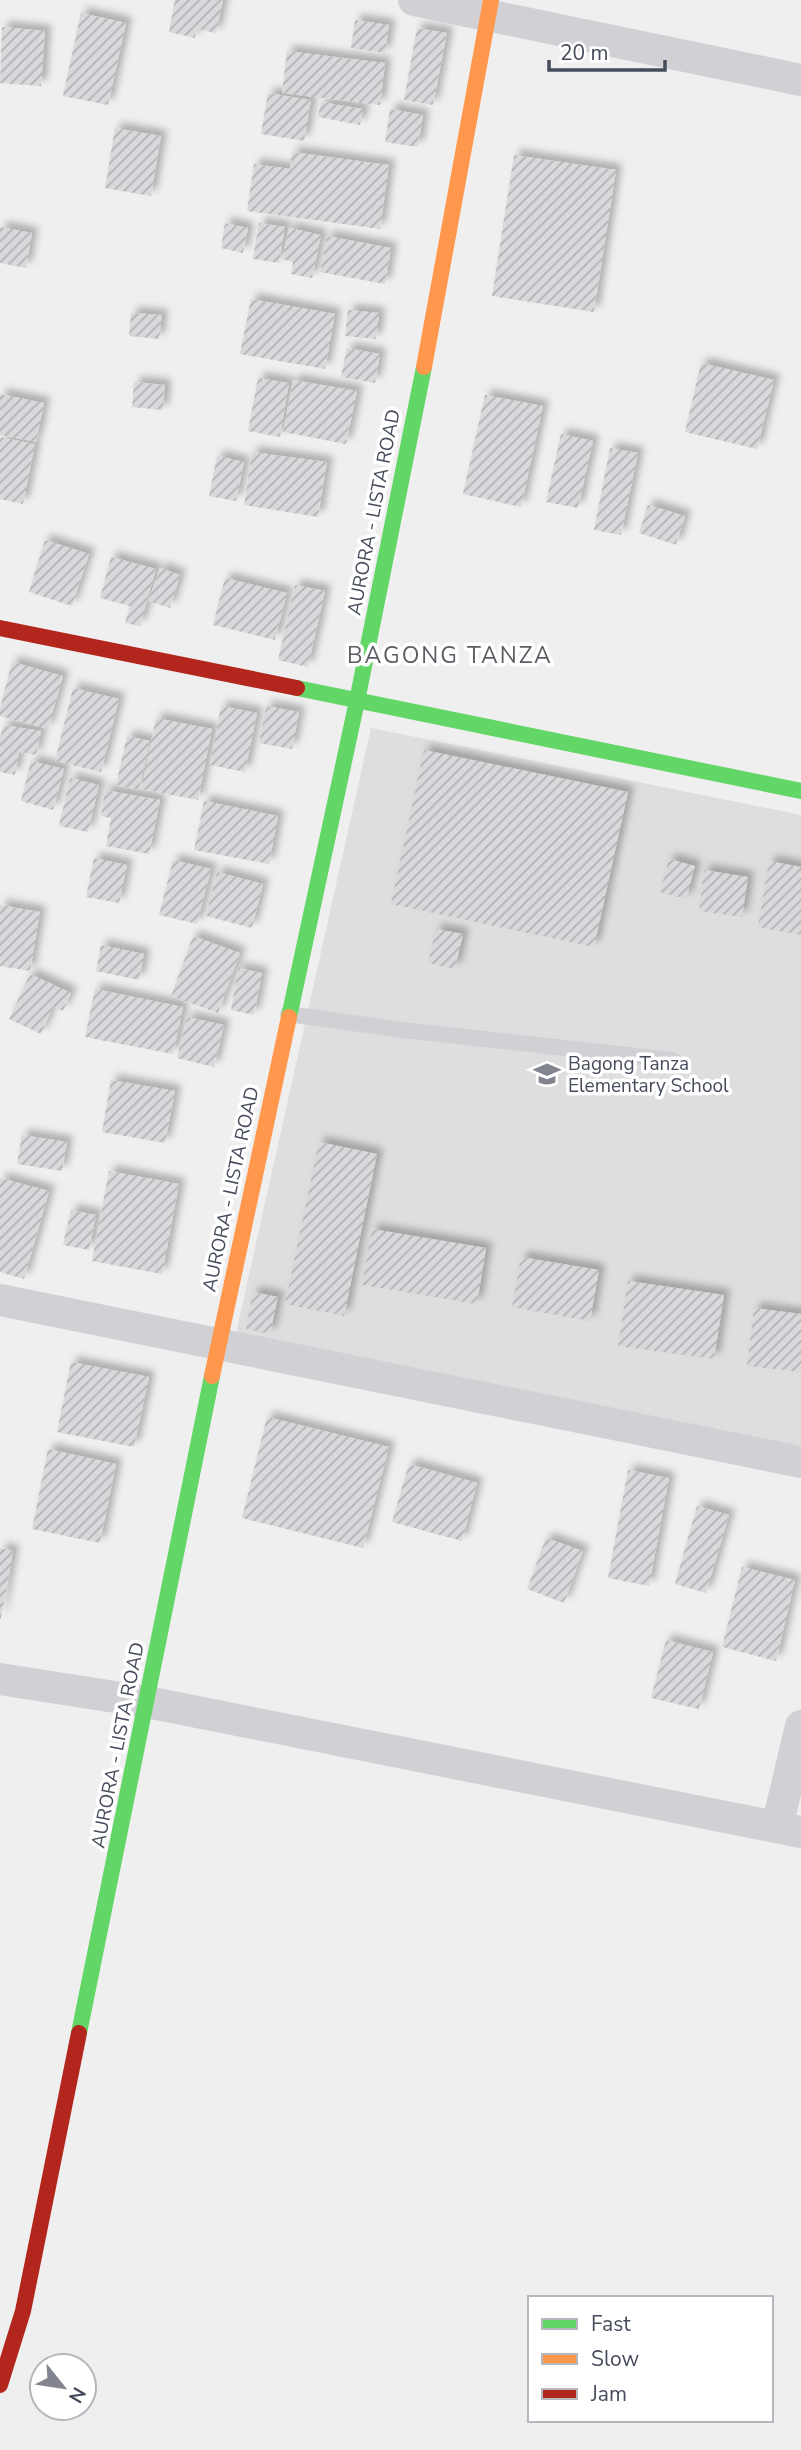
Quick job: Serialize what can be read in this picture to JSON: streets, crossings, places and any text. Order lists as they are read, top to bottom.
{
  "streets": {
    "street": ["AURORA - LISTA ROAD"]
  },
  "districts": ["BAGONG TANZA"],
  "places": {
    "school or university": ["Bagong Tanza Elementary School"]
  },
  "legend": ["Fast", "Slow", "Jam"],
  "scale_bar": "20 m",
  "north": "bottom right"
}
